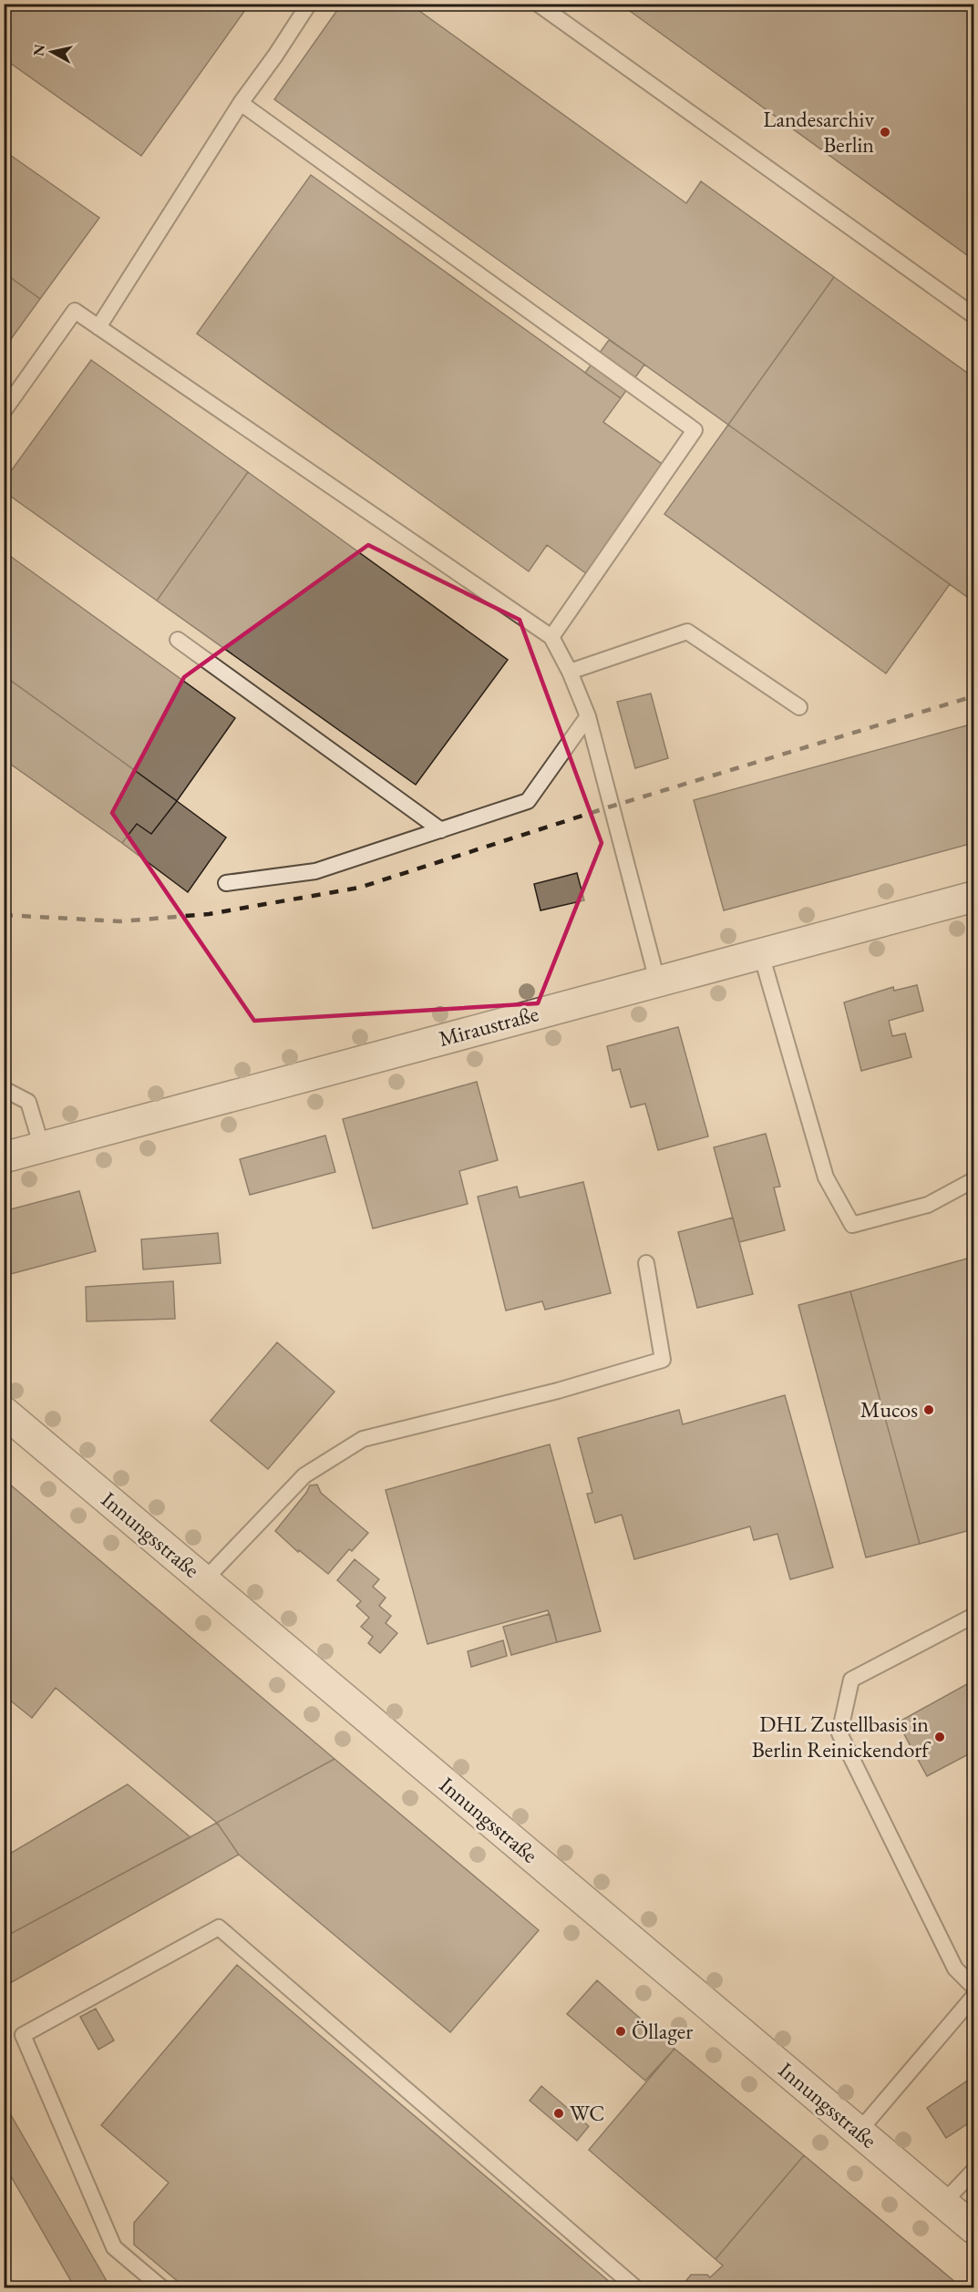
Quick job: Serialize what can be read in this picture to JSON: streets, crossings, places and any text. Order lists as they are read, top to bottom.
{
  "streets": {
    "street": ["Miraustraße", "Innungsstraße"]
  },
  "places": [
    "Landesarchiv Berlin",
    "Mucos",
    "DHL Zustellbasis in Berlin Reinickendorf",
    "Öllager",
    "WC"
  ],
  "north": "left"
}
